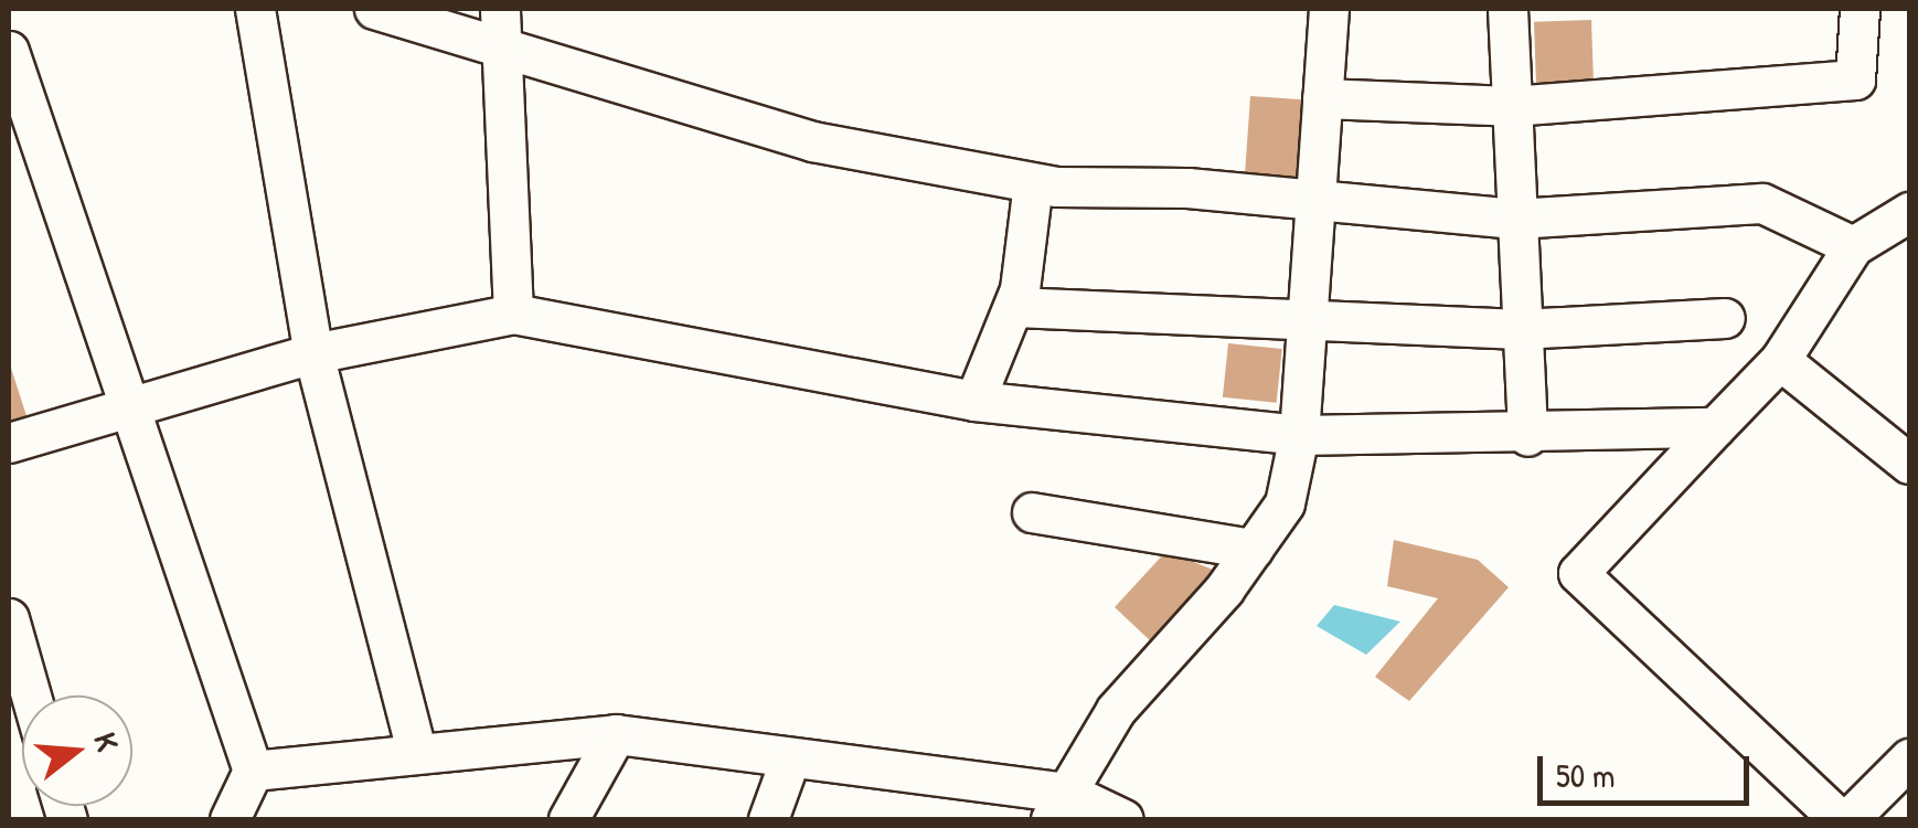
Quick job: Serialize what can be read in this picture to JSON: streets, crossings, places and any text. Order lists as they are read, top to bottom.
{
  "scale_bar": "50 m",
  "north": "right"
}
